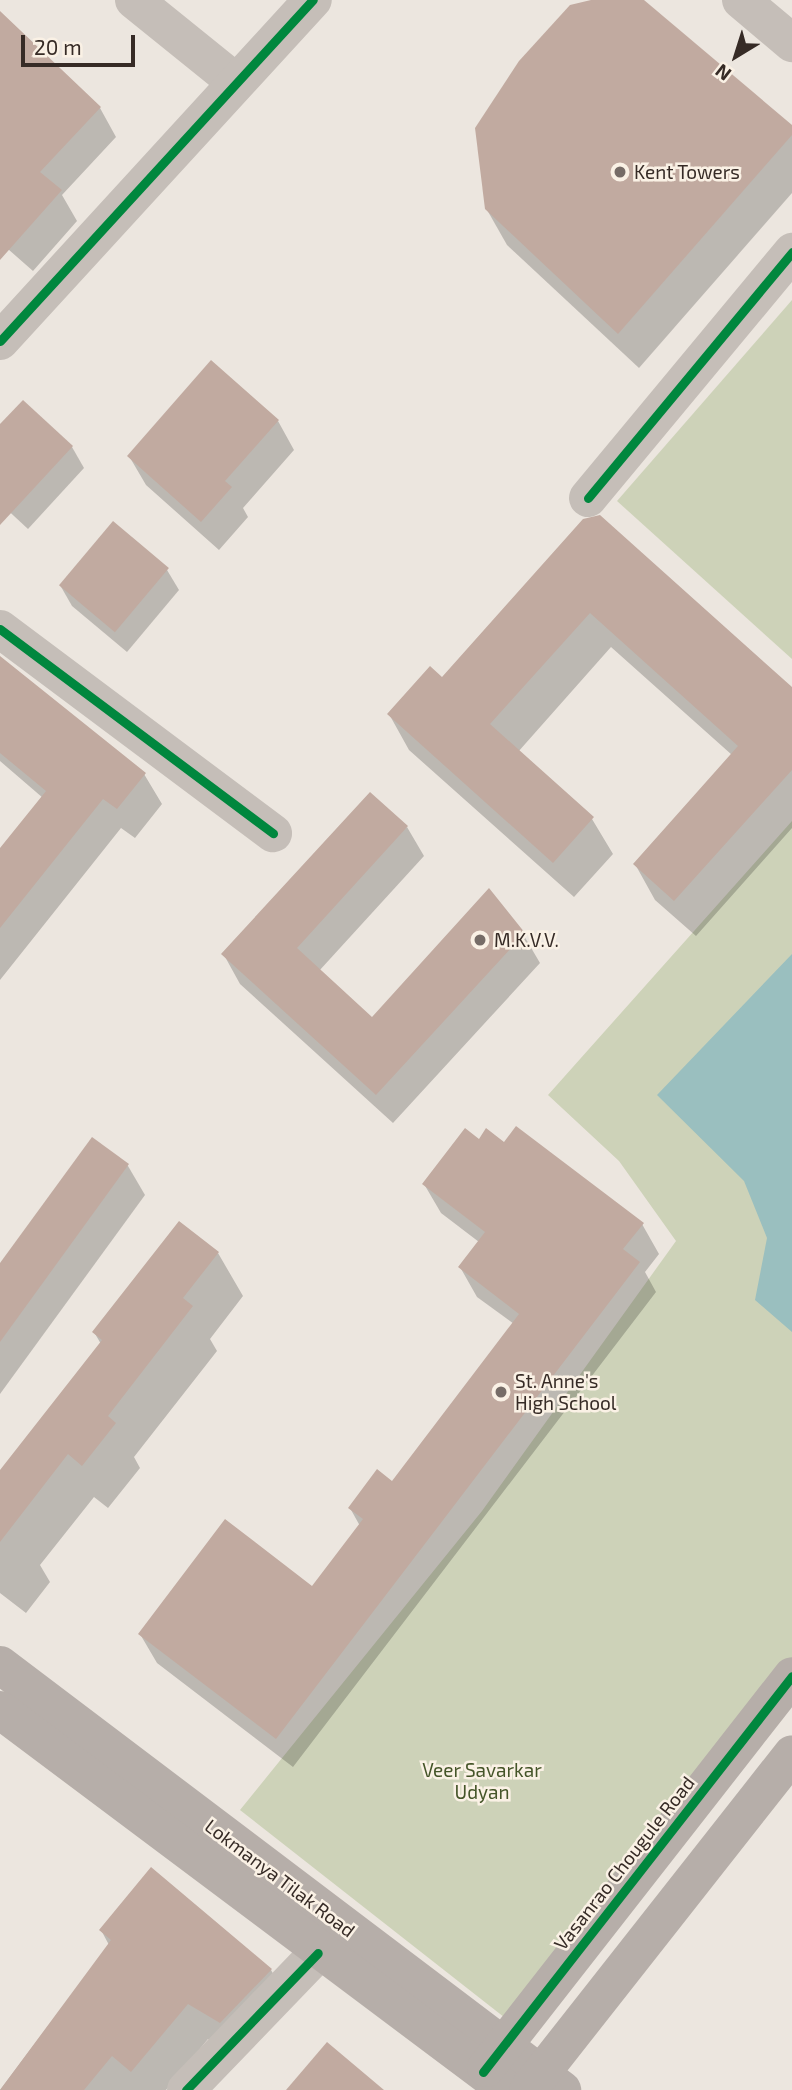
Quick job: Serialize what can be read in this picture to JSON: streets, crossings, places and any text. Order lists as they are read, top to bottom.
{
  "streets": {
    "main road": ["Vasanrao Chougule Road", "Lokmanya Tilak Road"]
  },
  "crossings": [
    ["Vasanrao Chougule Road", "Lokmanya Tilak Road"]
  ],
  "parks": ["Veer Savarkar Udyan"],
  "places": ["Kent Towers", "M.K.V.V.", "St. Anne's High School"],
  "scale_bar": "20 m",
  "north": "bottom left"
}
